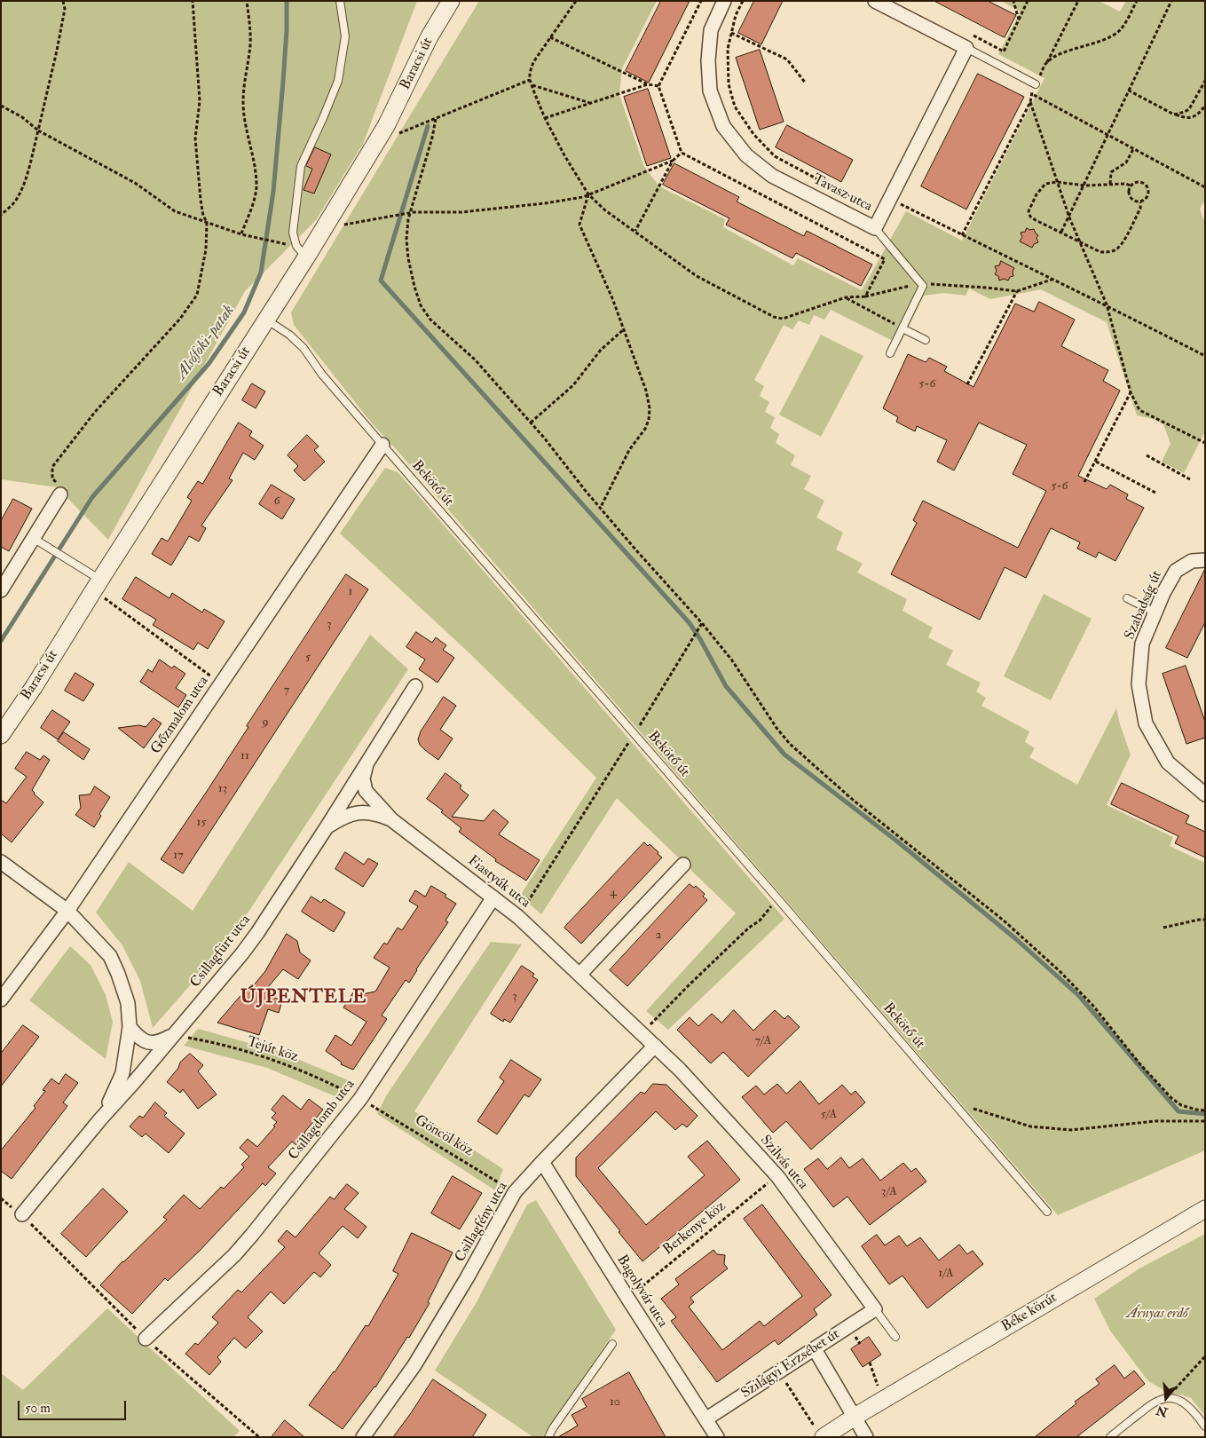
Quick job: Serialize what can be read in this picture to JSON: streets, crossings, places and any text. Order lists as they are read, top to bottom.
{
  "streets": {
    "street": [
      "Baracsi út",
      "Tavasz utca",
      "Szabadság út",
      "Gőzmalom utca",
      "Fiastyúk utca",
      "Csillagfürt utca",
      "Csillagdomb utca",
      "Szilvás utca",
      "Csillagfény utca",
      "Bagolyvár utca",
      "Béke körút",
      "Szilágyi Erzsébet út"
    ],
    "lane": ["Bekötő út"],
    "path": ["Tejút köz", "Göncöl köz", "Berkenye köz"]
  },
  "crossings": [
    ["Baracsi út", "Bekötő út"],
    ["Bekötő út", "Gőzmalom utca"],
    ["Fiastyúk utca", "Csillagfürt utca"],
    ["Fiastyúk utca", "Csillagdomb utca"],
    ["Fiastyúk utca", "Szilvás utca"],
    ["Fiastyúk utca", "Csillagfény utca"],
    ["Csillagfürt utca", "Tejút köz"],
    ["Tejút köz", "Csillagdomb utca"],
    ["Tejút köz", "Göncöl köz"],
    ["Csillagdomb utca", "Göncöl köz"],
    ["Göncöl köz", "Csillagfény utca"],
    ["Szilvás utca", "Csillagfény utca"],
    ["Szilvás utca", "Berkenye köz"],
    ["Szilvás utca", "Szilágyi Erzsébet út"],
    ["Csillagfény utca", "Bagolyvár utca"],
    ["Berkenye köz", "Bagolyvár utca"],
    ["Bagolyvár utca", "Szilágyi Erzsébet út"]
  ],
  "districts": ["ÚJPENTELE"],
  "water": ["Alsófoki-patak"],
  "parks": ["Árnyas erdő"],
  "house_numbers": [
    "5-6",
    "5-6",
    "6",
    "1",
    "3",
    "5",
    "7",
    "9",
    "11",
    "13",
    "15",
    "17",
    "4",
    "2",
    "3",
    "7/A",
    "5/A",
    "3/A",
    "1/A",
    "10"
  ],
  "scale_bar": "50 m",
  "north": "bottom"
}
